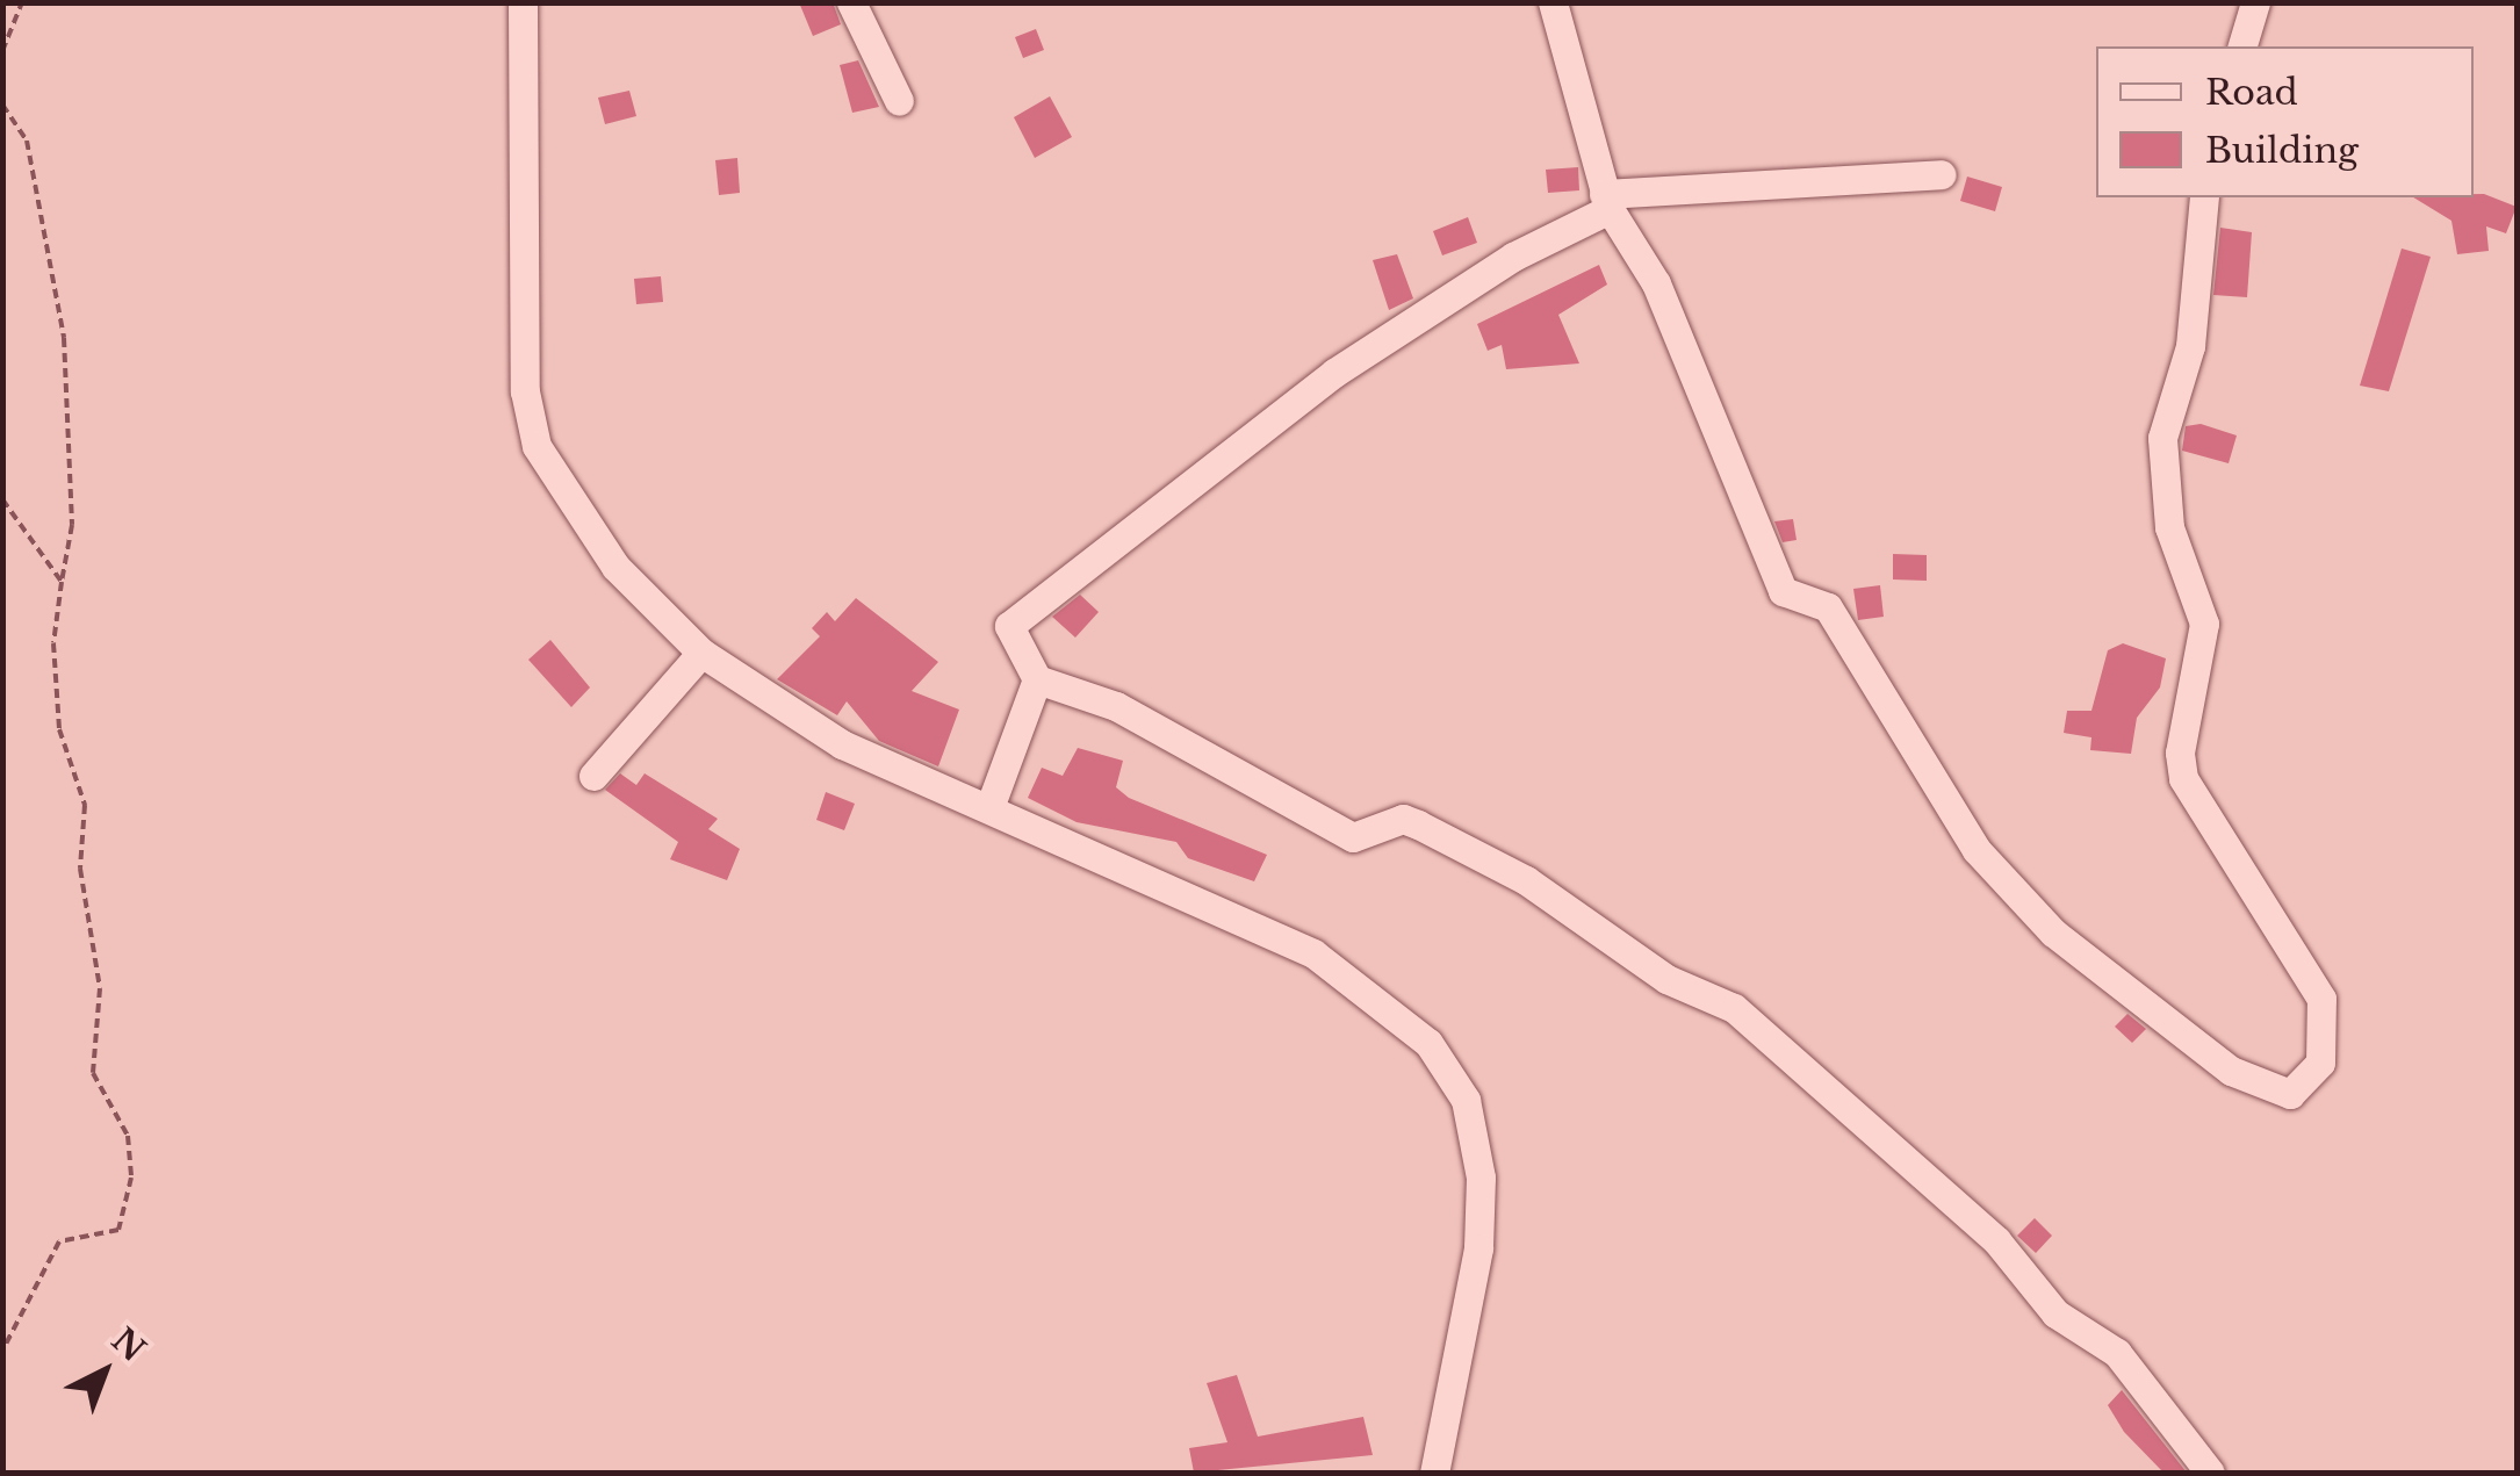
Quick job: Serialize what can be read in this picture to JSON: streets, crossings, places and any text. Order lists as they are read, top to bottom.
{
  "legend": ["Road", "Building"],
  "north": "top right"
}
